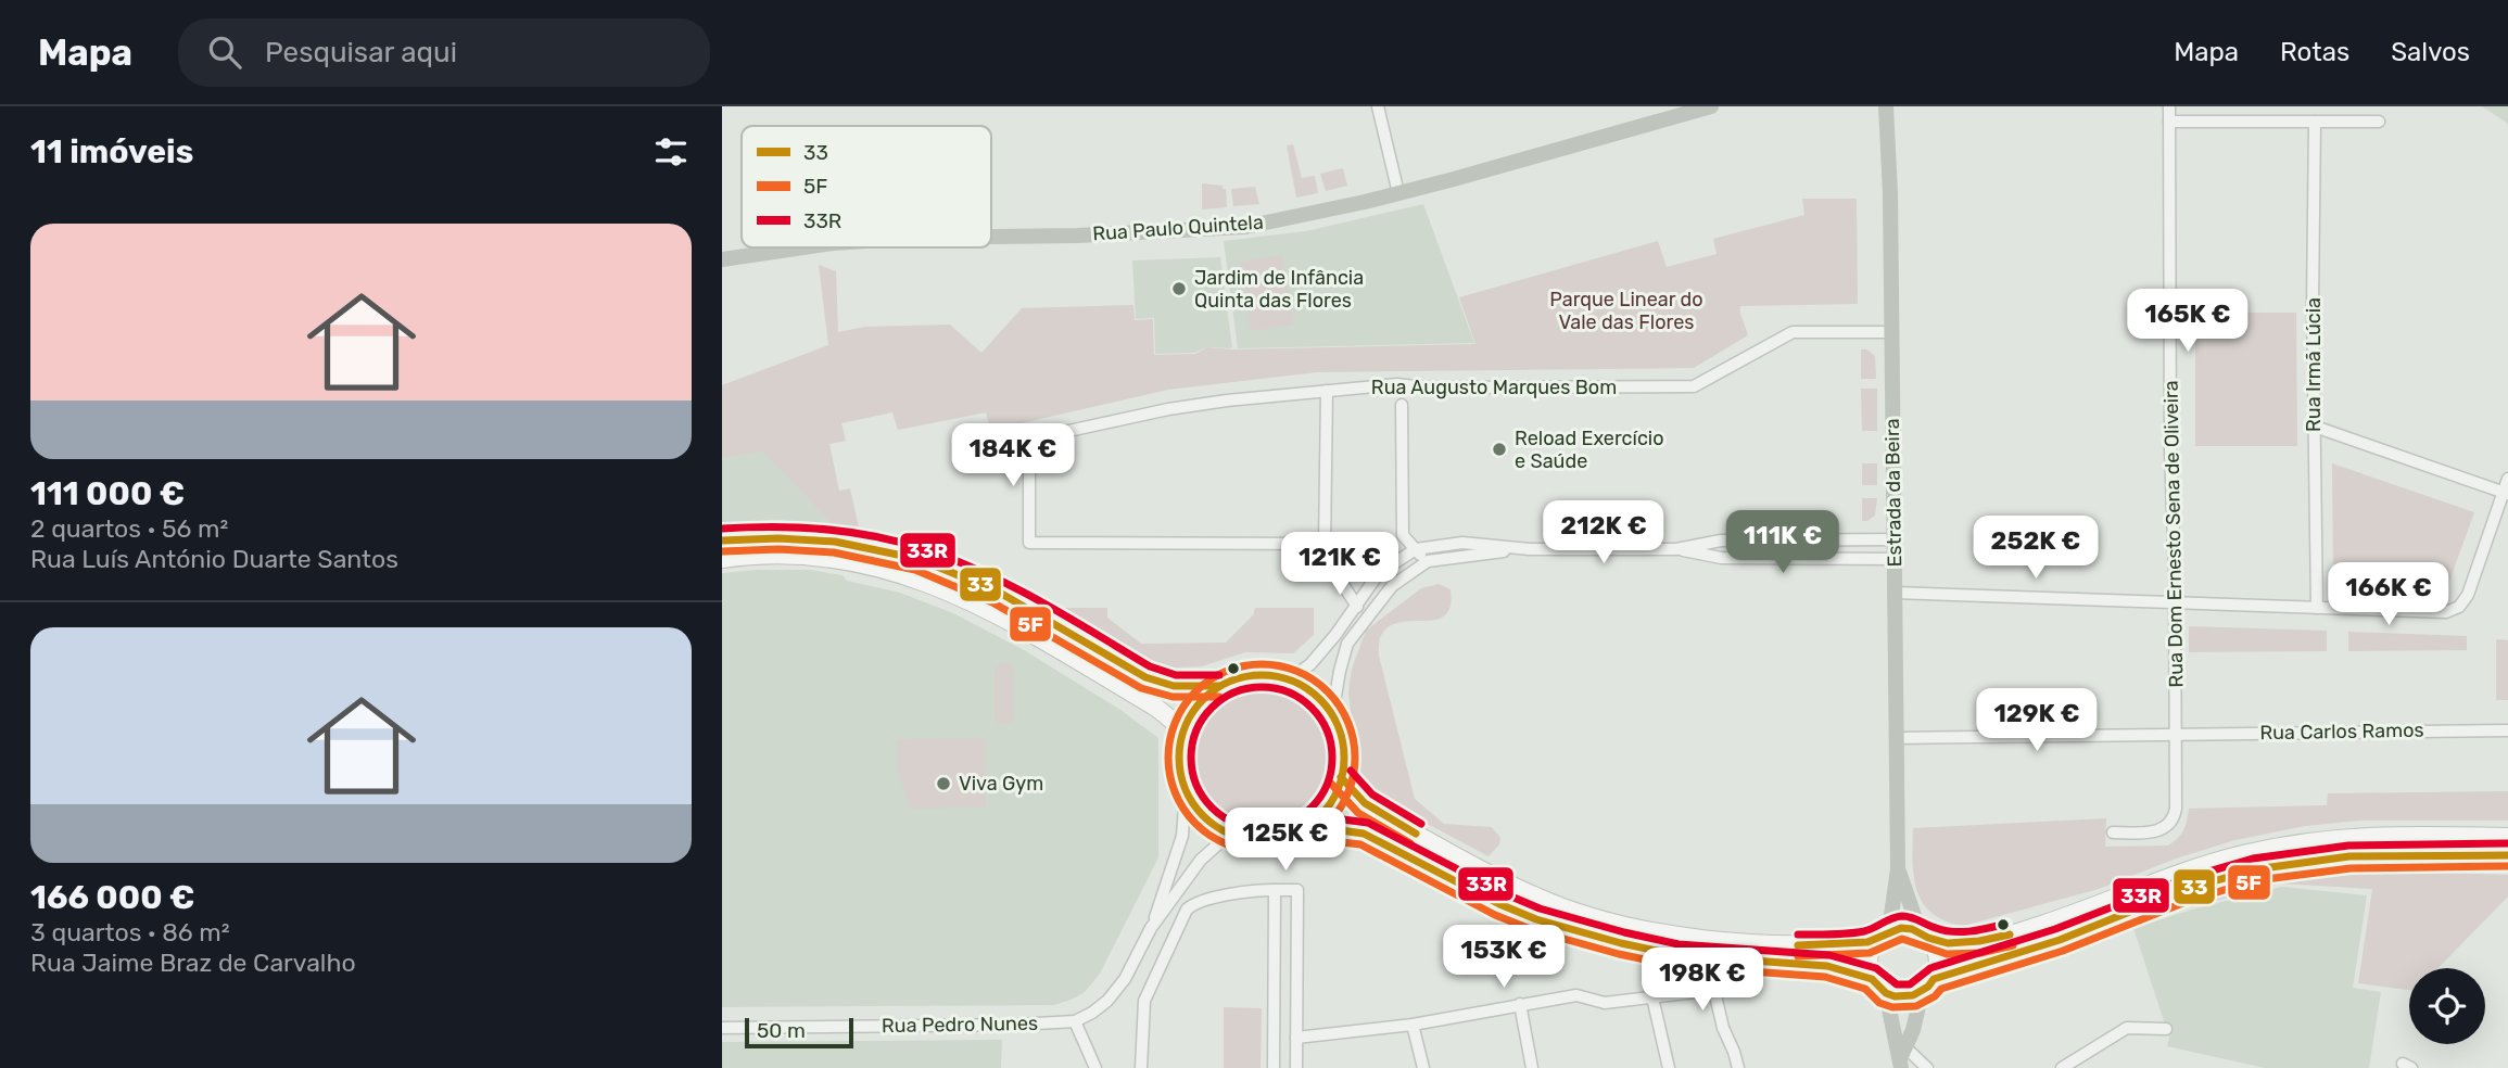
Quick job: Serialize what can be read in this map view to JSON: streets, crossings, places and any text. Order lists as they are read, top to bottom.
{
  "streets": {
    "main road": ["Estrada da Beira"],
    "street": [
      "Rua Paulo Quintela",
      "Rua Irmã Lúcia",
      "Rua Augusto Marques Bom",
      "Rua Dom Ernesto Sena de Oliveira",
      "Rua Carlos Ramos",
      "Rua Pedro Nunes"
    ]
  },
  "crossings": [
    ["Rua Augusto Marques Bom", "Estrada da Beira"],
    ["Estrada da Beira", "Rua Carlos Ramos"],
    ["Rua Dom Ernesto Sena de Oliveira", "Rua Carlos Ramos"]
  ],
  "parks": ["Parque Linear do Vale das Flores"],
  "places": ["Jardim de Infância Quinta das Flores", "Reload Exercício e Saúde", "Viva Gym"],
  "lines": ["transit line 33R", "transit line 33", "transit line 5F"],
  "legend": ["33", "5F", "33R"],
  "scale_bar": "50 m",
  "page": {
    "header": "Mapa",
    "search": "Pesquisar aqui",
    "nav": ["Mapa", "Rotas", "Salvos"],
    "heading": "11 imóveis",
    "list": [
      {
        "name": "111 000 €",
        "note": "2 quartos · 56 m² · Rua Luís António Duarte Santos"
      },
      {
        "name": "166 000 €",
        "note": "3 quartos · 86 m² · Rua Jaime Braz de Carvalho"
      }
    ],
    "price": [
      "165K €",
      "184K €",
      "212K €",
      "111K €",
      "252K €",
      "121K €",
      "166K €",
      "129K €",
      "125K €",
      "153K €",
      "198K €"
    ],
    "scale": "50 m"
  }
}
